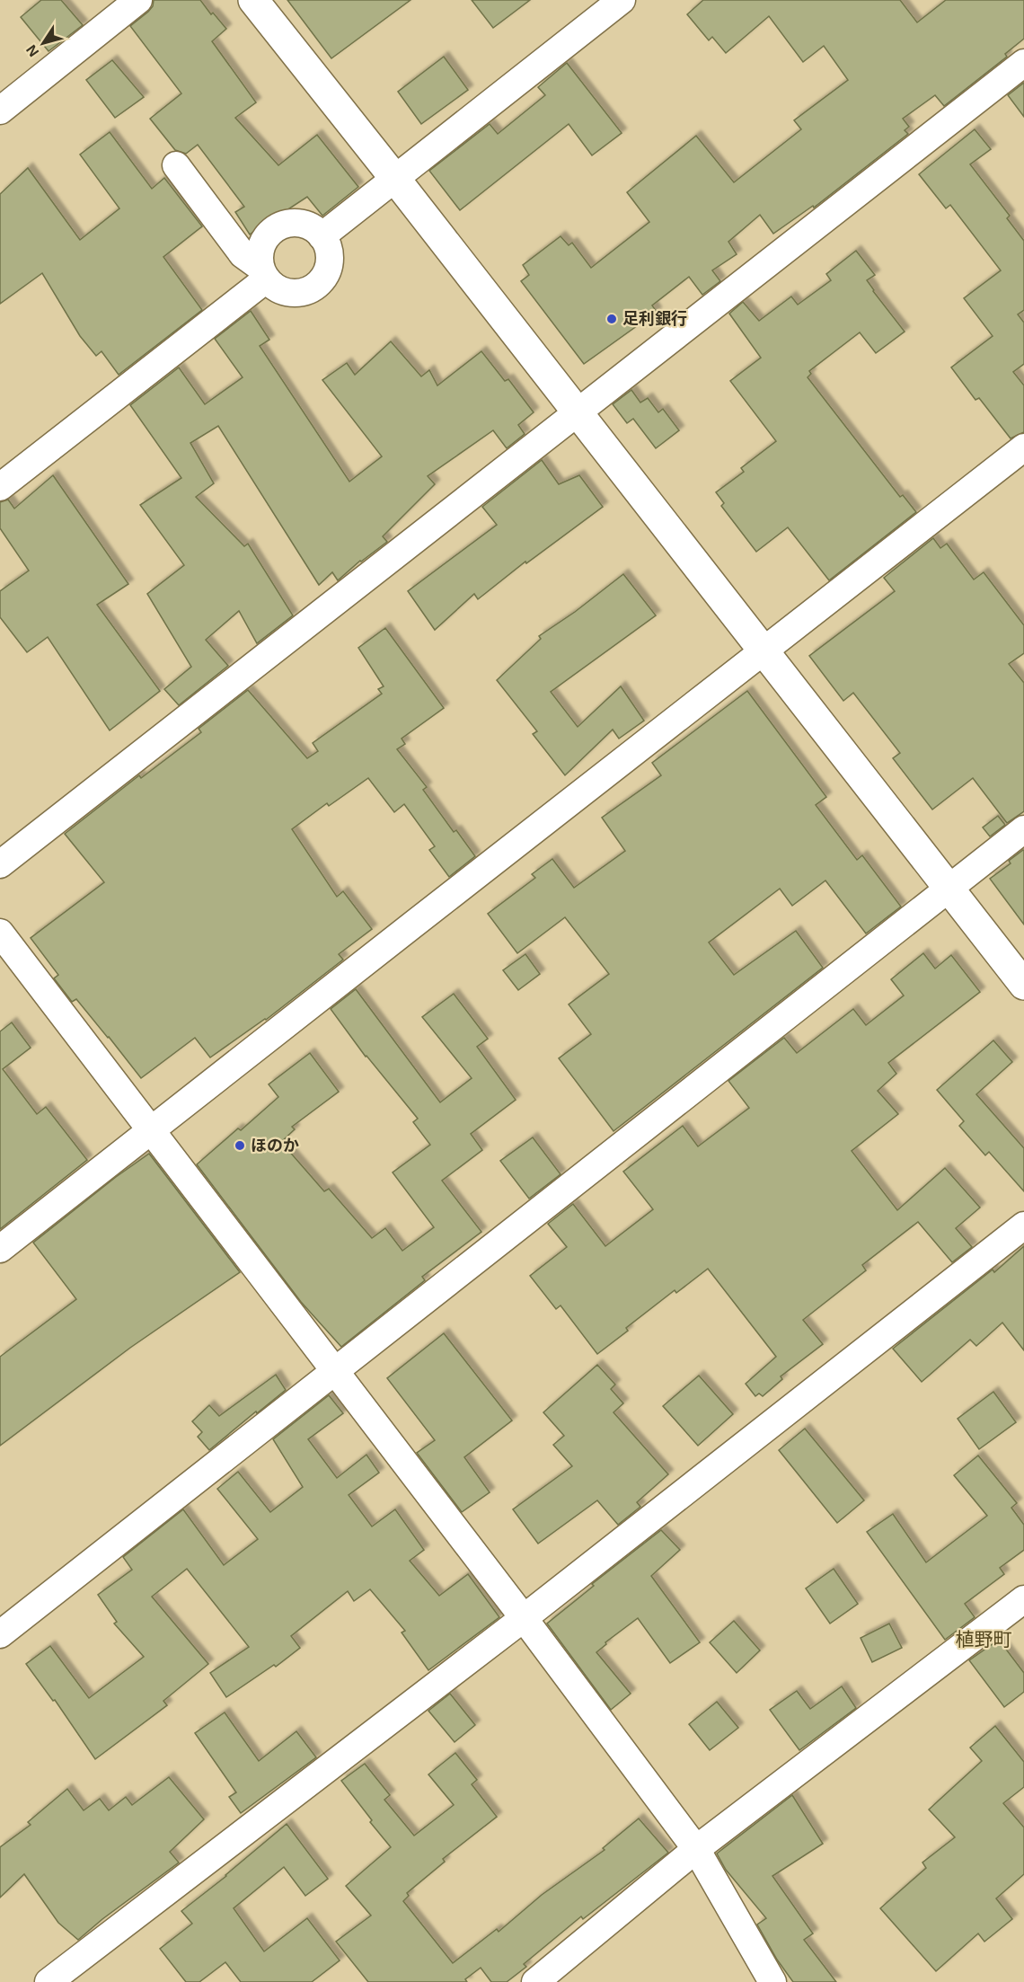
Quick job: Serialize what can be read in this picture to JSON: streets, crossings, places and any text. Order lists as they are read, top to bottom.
{
  "districts": ["植野町"],
  "places": ["足利銀行", "ほのか"],
  "north": "bottom left"
}
